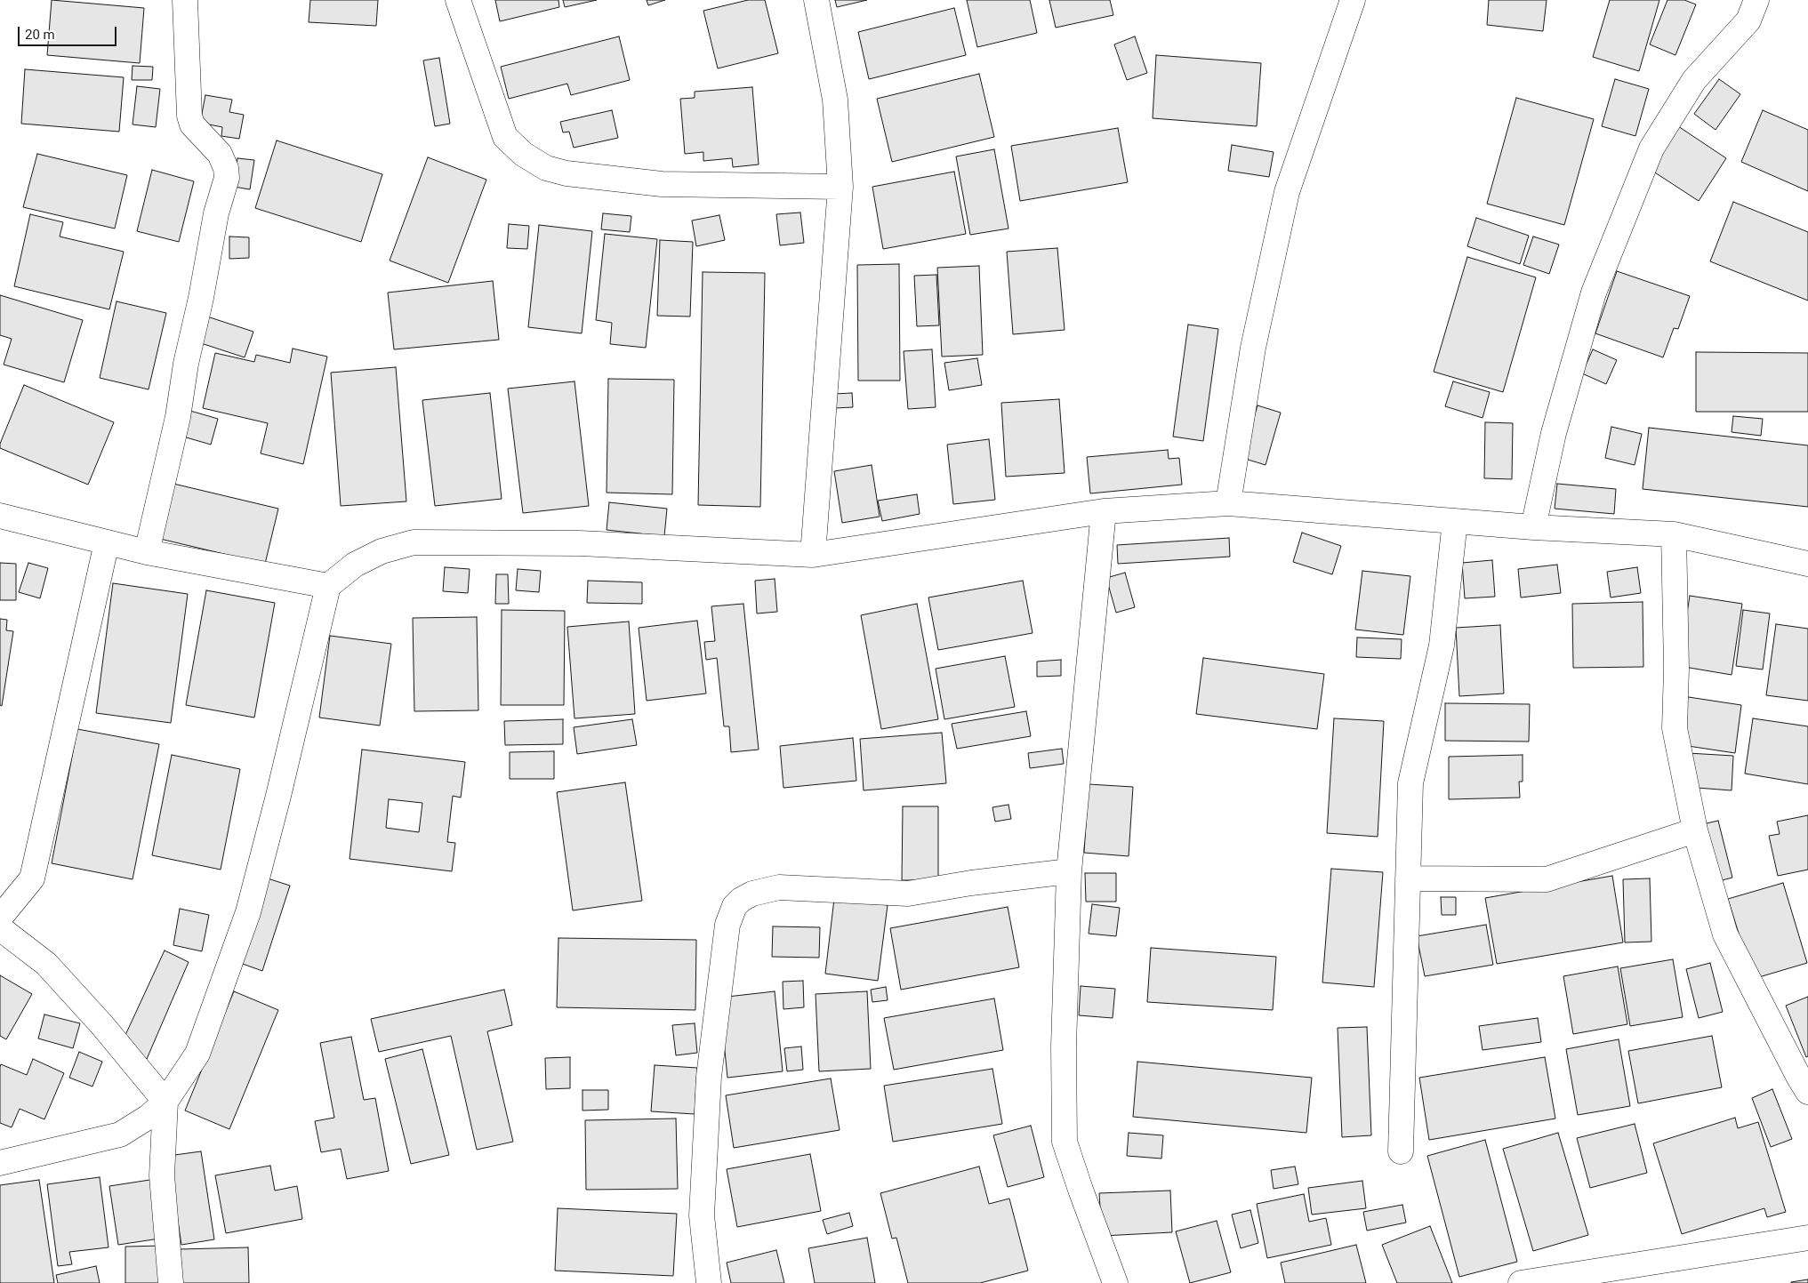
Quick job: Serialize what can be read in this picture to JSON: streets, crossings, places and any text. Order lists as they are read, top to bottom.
{
  "scale_bar": "20 m"
}
